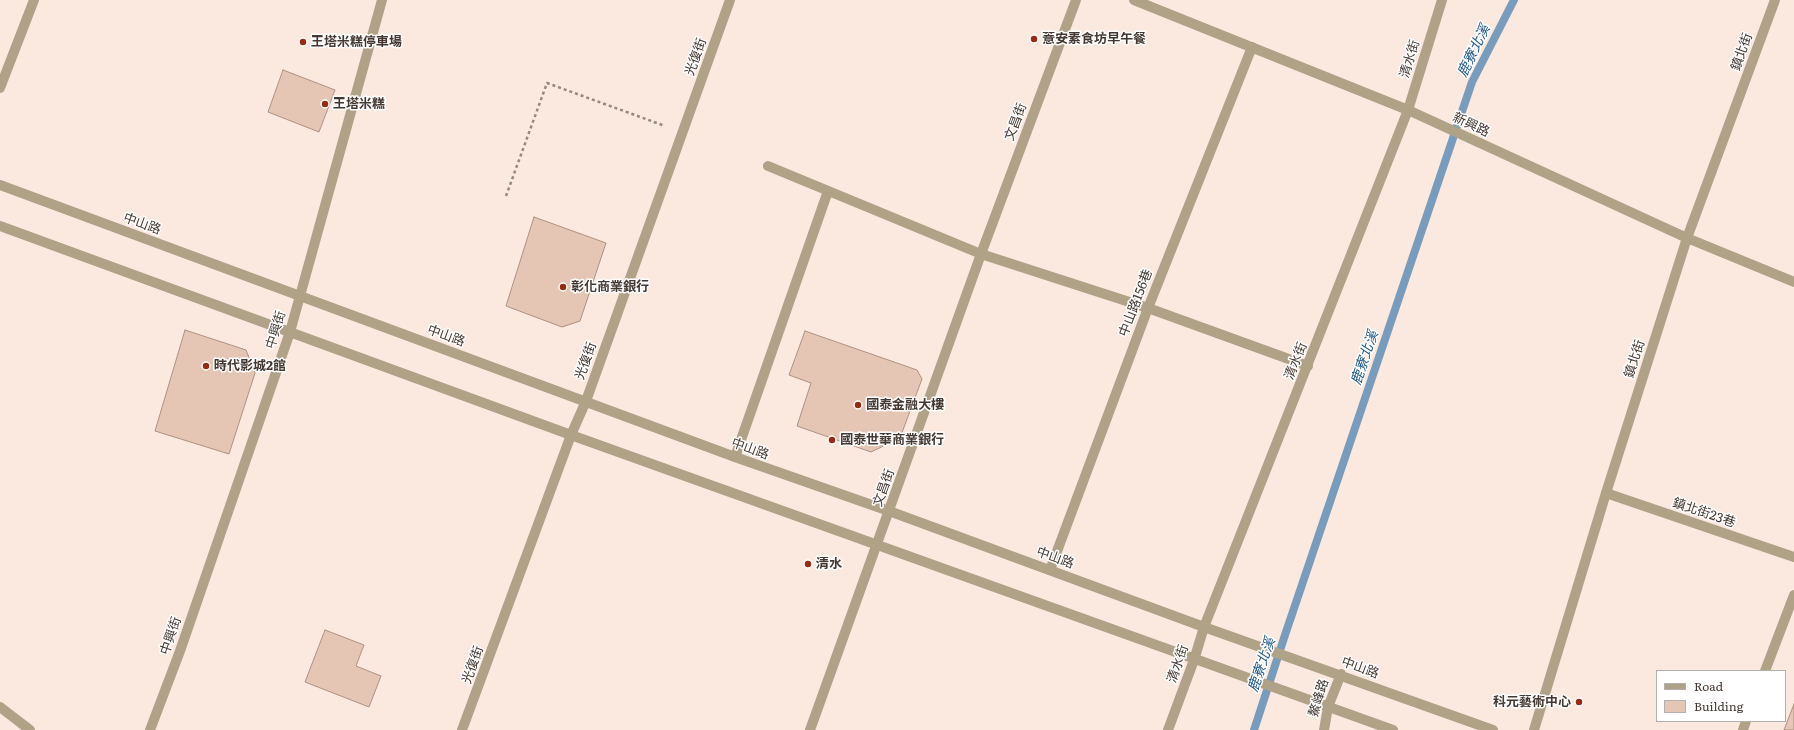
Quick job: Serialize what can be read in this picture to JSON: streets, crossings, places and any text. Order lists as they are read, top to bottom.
{
  "streets": {
    "street": [
      "鎮北街",
      "光復街",
      "清水街",
      "文昌街",
      "新興路",
      "中山路",
      "中山路156巷",
      "中興街",
      "鎮北街23巷",
      "鰲峰路"
    ]
  },
  "crossings": [
    ["鎮北街", "新興路"],
    ["鎮北街", "鎮北街23巷"],
    ["光復街", "中山路"],
    ["清水街", "新興路"],
    ["清水街", "中山路"],
    ["文昌街", "中山路"],
    ["新興路", "中山路156巷"],
    ["中山路", "中山路156巷"],
    ["中山路", "中興街"],
    ["中山路", "鰲峰路"]
  ],
  "water": ["鹿寮北溪"],
  "places": [
    "薏安素食坊早午餐",
    "王塔米糕停車場",
    "王塔米糕",
    "彰化商業銀行",
    "時代影城2館",
    "國泰金融大樓",
    "國泰世華商業銀行",
    "清水",
    "科元藝術中心"
  ],
  "legend": ["Road", "Building"]
}
